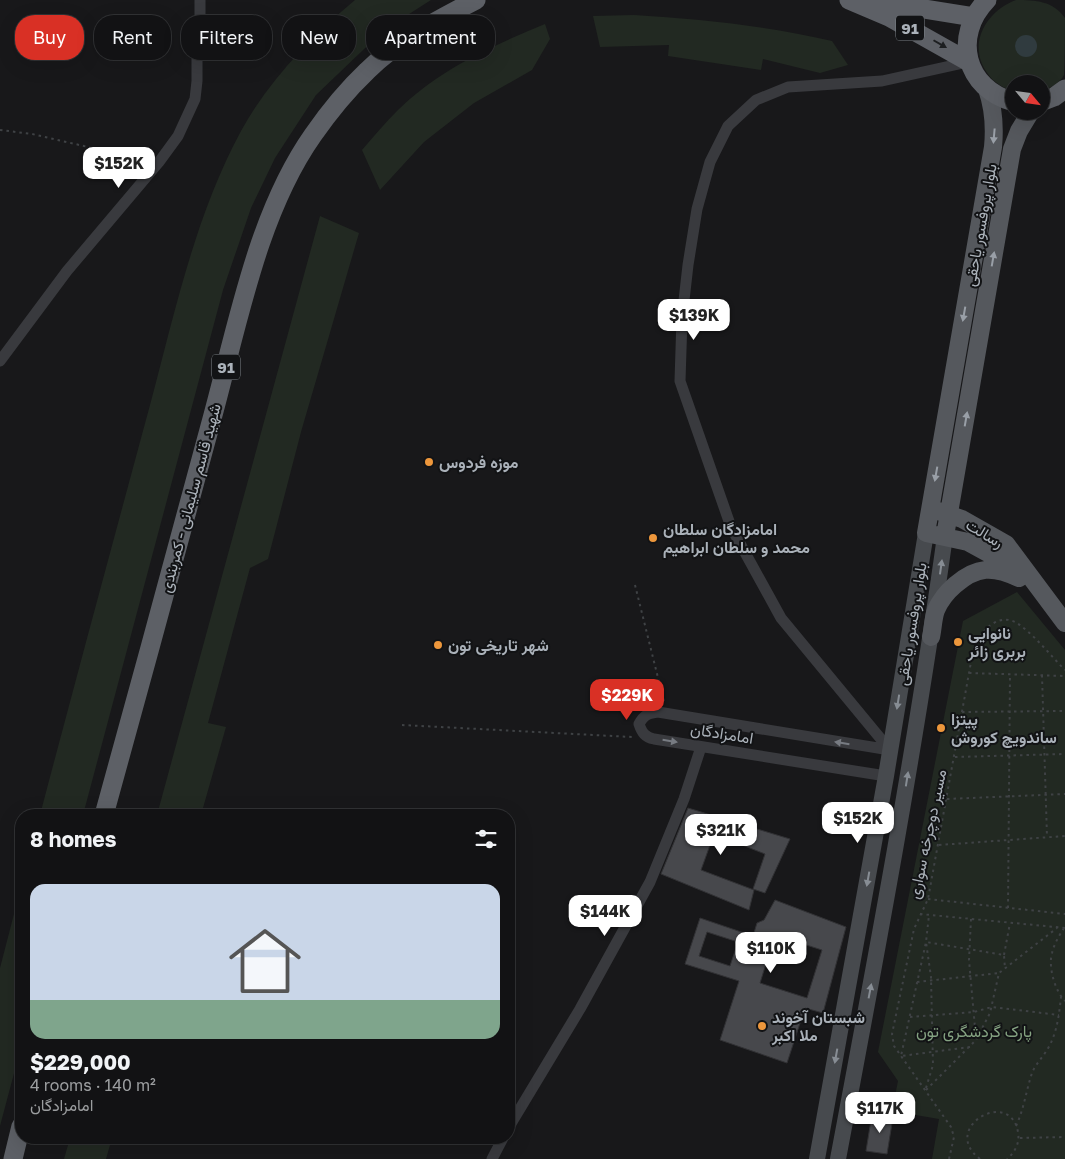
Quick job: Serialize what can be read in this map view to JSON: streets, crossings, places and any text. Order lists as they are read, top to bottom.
{
  "streets": {
    "highway": ["91", "شهید قاسم سلیمانی - کمربندی"],
    "main road": ["بلوار پروفسور یاحقی", "رسالت"],
    "street": ["امامزادگان"],
    "path": ["مسیر دوچرخه سواری"]
  },
  "crossings": [
    ["91", "بلوار پروفسور یاحقی"],
    ["بلوار پروفسور یاحقی", "رسالت"],
    ["بلوار پروفسور یاحقی", "امامزادگان"]
  ],
  "parks": ["پارک گردشگری تون"],
  "places": [
    "موزه فردوس",
    "امامزادگان سلطان محمد و سلطان ابراهیم",
    "نانوایی بربری زائر",
    "شهر تاریخی تون",
    "پيتزا ساندویچ کوروش",
    "شبستان آخوند ملا اکبر"
  ],
  "north": "bottom right",
  "page": {
    "chip": [
      "Buy",
      "Rent",
      "Filters",
      "New",
      "Apartment"
    ],
    "price": [
      "$152K",
      "$139K",
      "$229K",
      "$152K",
      "$321K",
      "$144K",
      "$110K",
      "$117K"
    ],
    "heading": "8 homes",
    "list": [
      {
        "name": "$229,000",
        "note": "4 rooms · 140 m² · امامزادگان"
      }
    ]
  }
}
